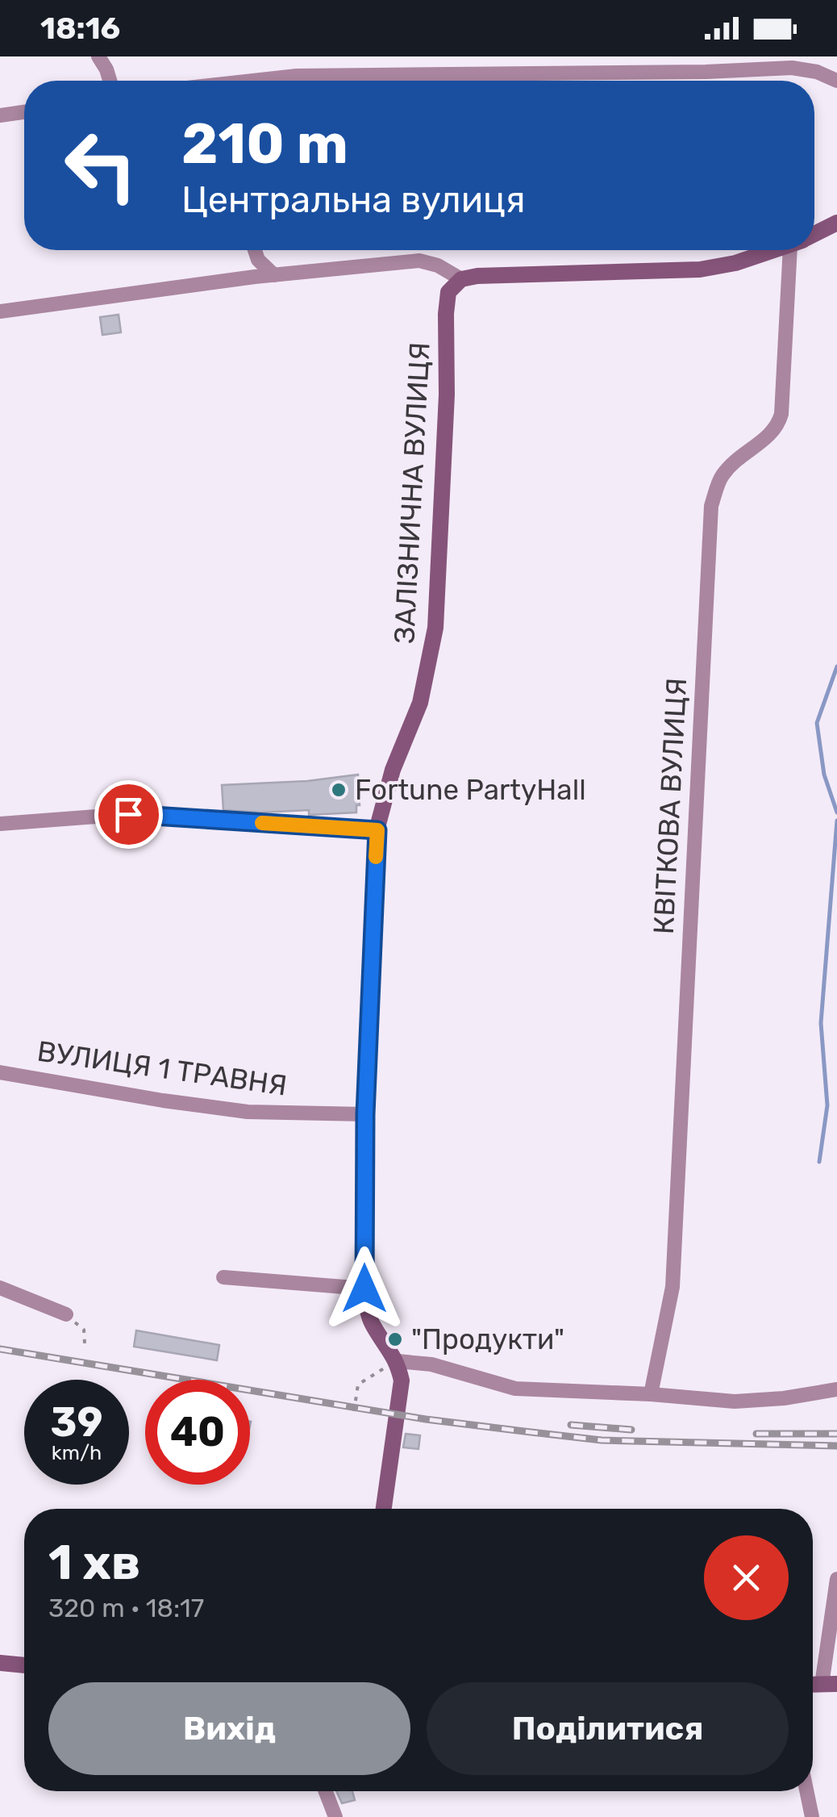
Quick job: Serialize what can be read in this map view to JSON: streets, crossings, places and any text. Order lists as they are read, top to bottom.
{
  "streets": {
    "street": ["ЗАЛІЗНИЧНА ВУЛИЦЯ", "КВІТКОВА ВУЛИЦЯ", "ВУЛИЦЯ 1 ТРАВНЯ"]
  },
  "crossings": [
    ["ЗАЛІЗНИЧНА ВУЛИЦЯ", "ВУЛИЦЯ 1 ТРАВНЯ"]
  ],
  "places": ["Fortune PartyHall", "\"Продукти\""],
  "page": {
    "status": "18:16",
    "turn": ["210 m", "Центральна вулиця"],
    "speed": "39 km/h",
    "limit": "40",
    "heading": ["1 хв", "320 m · 18:17"],
    "buttons": ["Вихід", "Поділитися"]
  }
}
